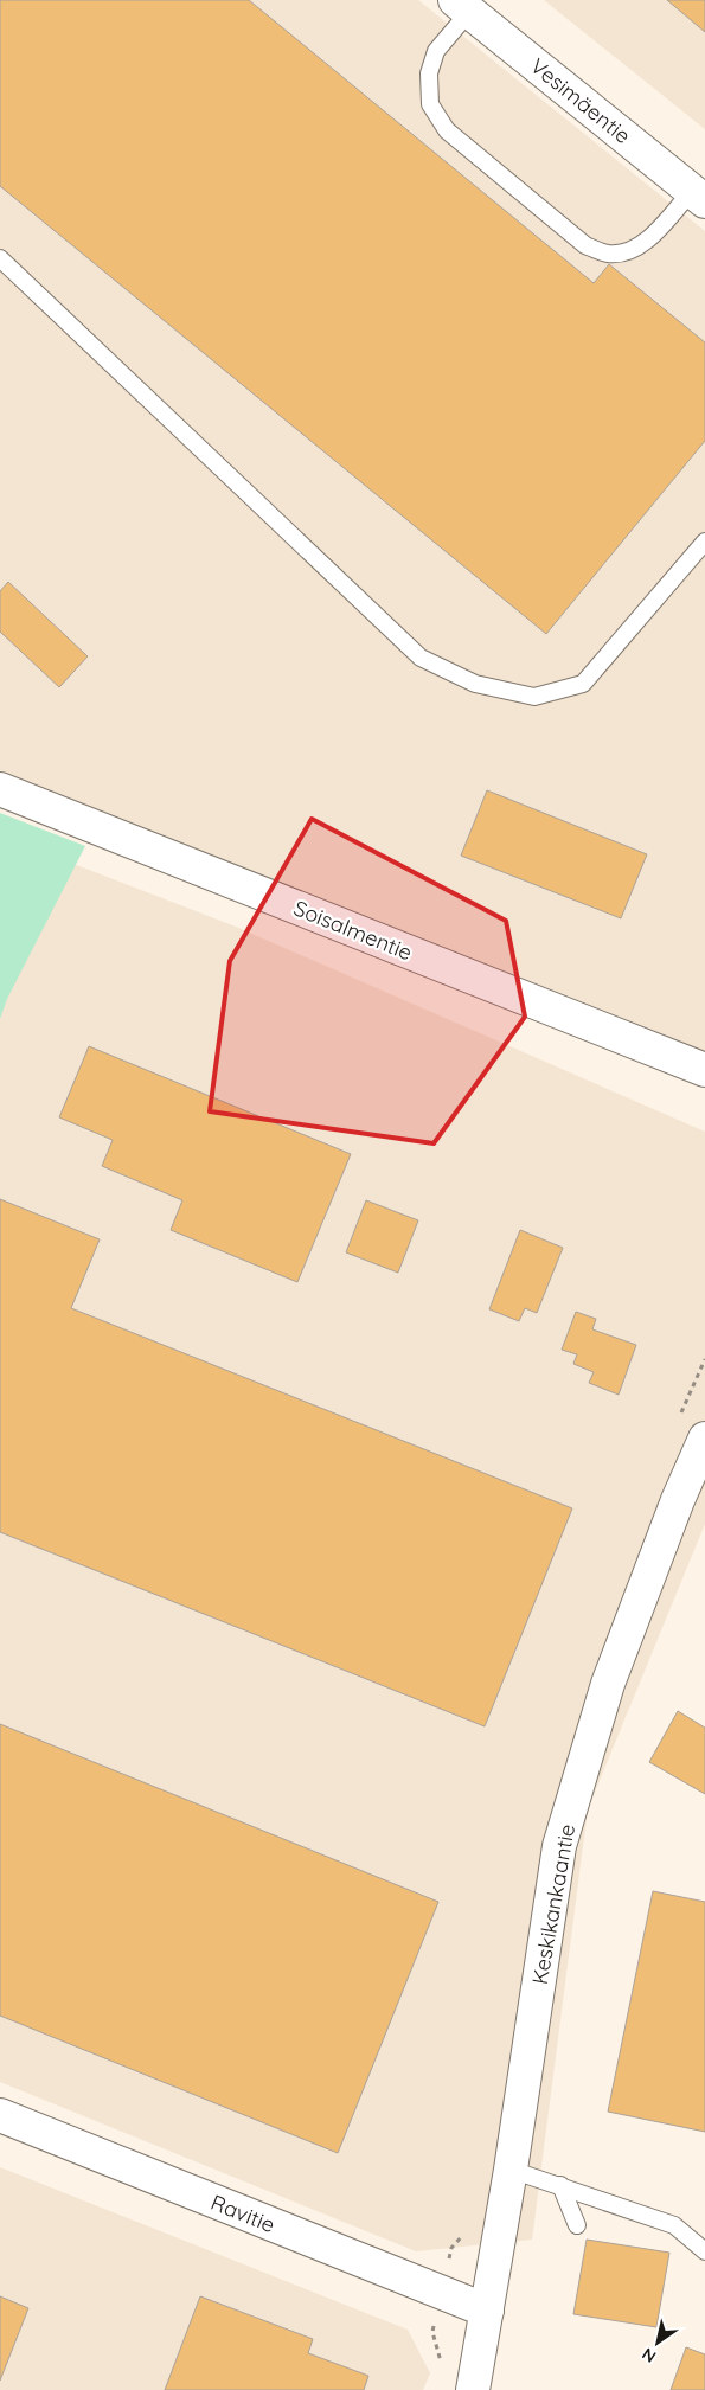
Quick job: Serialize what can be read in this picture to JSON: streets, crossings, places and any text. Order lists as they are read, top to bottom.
{
  "streets": {
    "street": [
      "Vesimäentie",
      "Soisalmentie",
      "Keskikankaantie",
      "Ravitie"
    ]
  },
  "crossings": [
    ["Keskikankaantie", "Ravitie"]
  ],
  "north": "bottom left"
}
